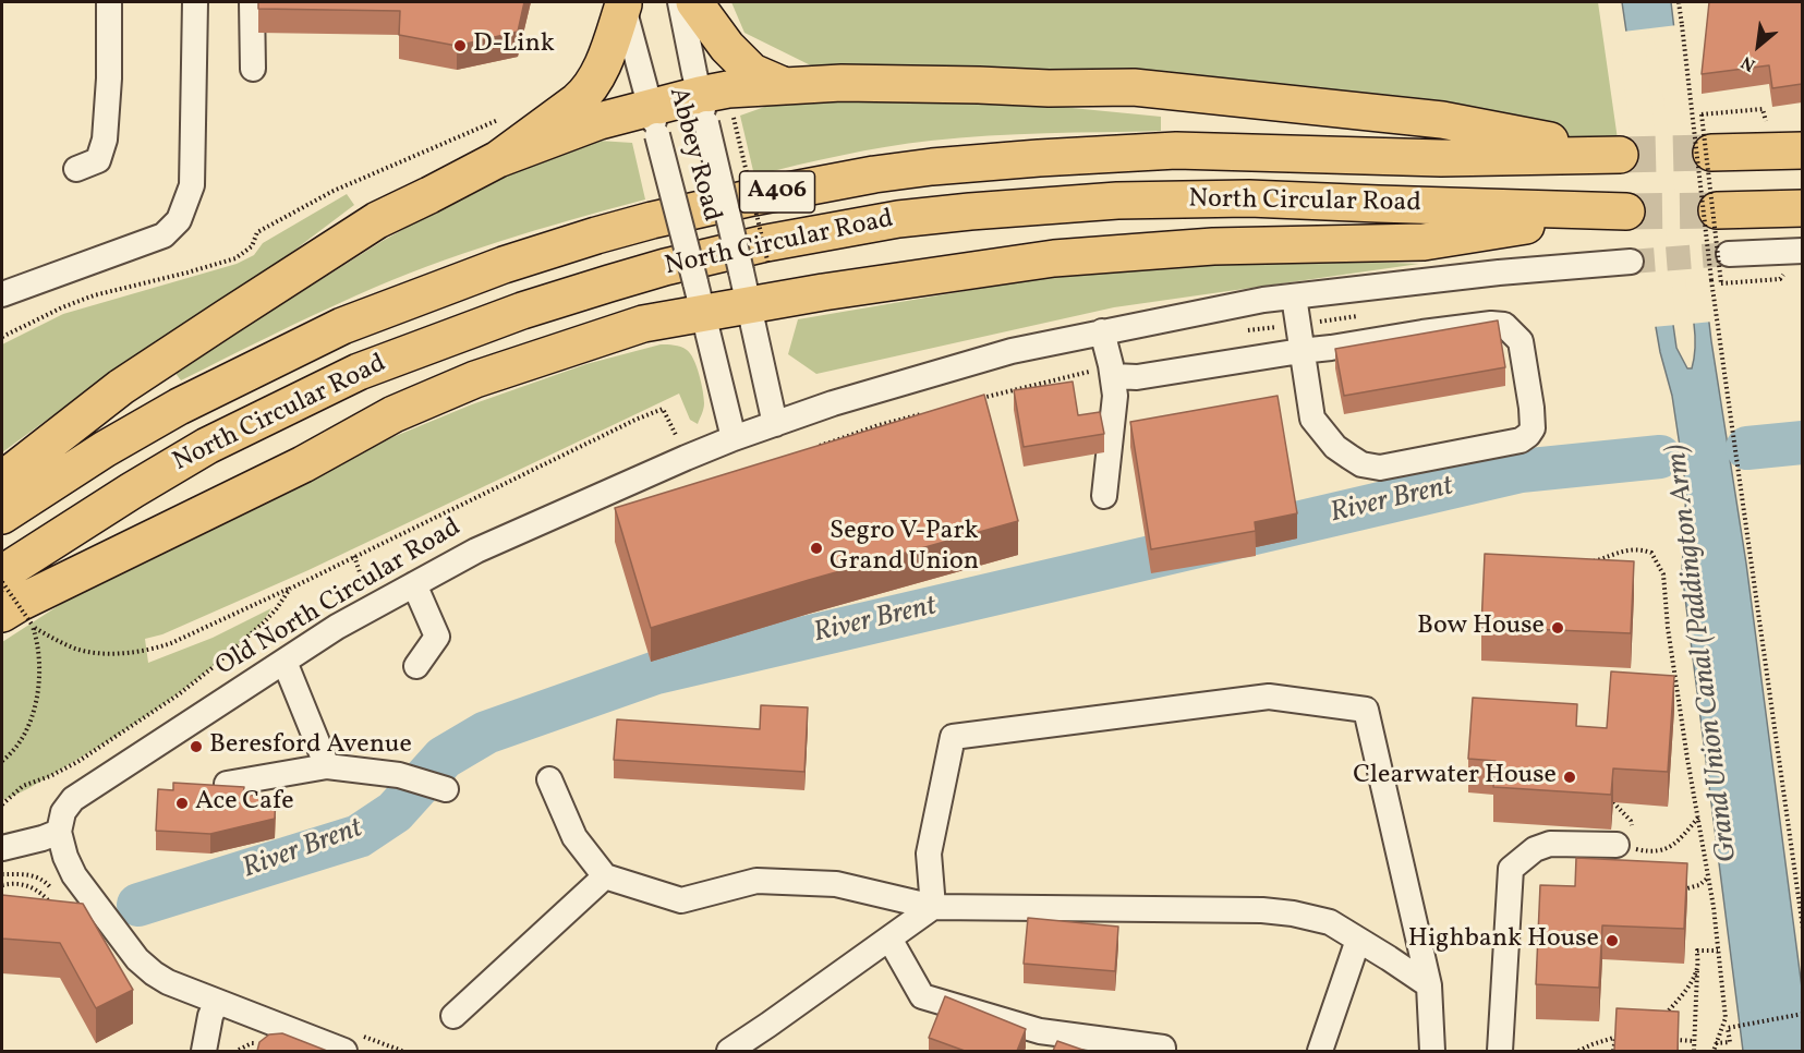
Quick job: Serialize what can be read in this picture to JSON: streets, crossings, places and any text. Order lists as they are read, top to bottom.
{
  "streets": {
    "highway": ["A406", "North Circular Road"],
    "street": ["Abbey Road", "Old North Circular Road"]
  },
  "crossings": [
    ["Abbey Road", "North Circular Road"],
    ["Abbey Road", "Old North Circular Road"]
  ],
  "water": ["River Brent", "Grand Union Canal (Paddington Arm)"],
  "places": [
    "D-Link",
    "Segro V-Park Grand Union",
    "Bow House",
    "Beresford Avenue",
    "Clearwater House",
    "Ace Cafe",
    "Highbank House"
  ],
  "north": "bottom left"
}
